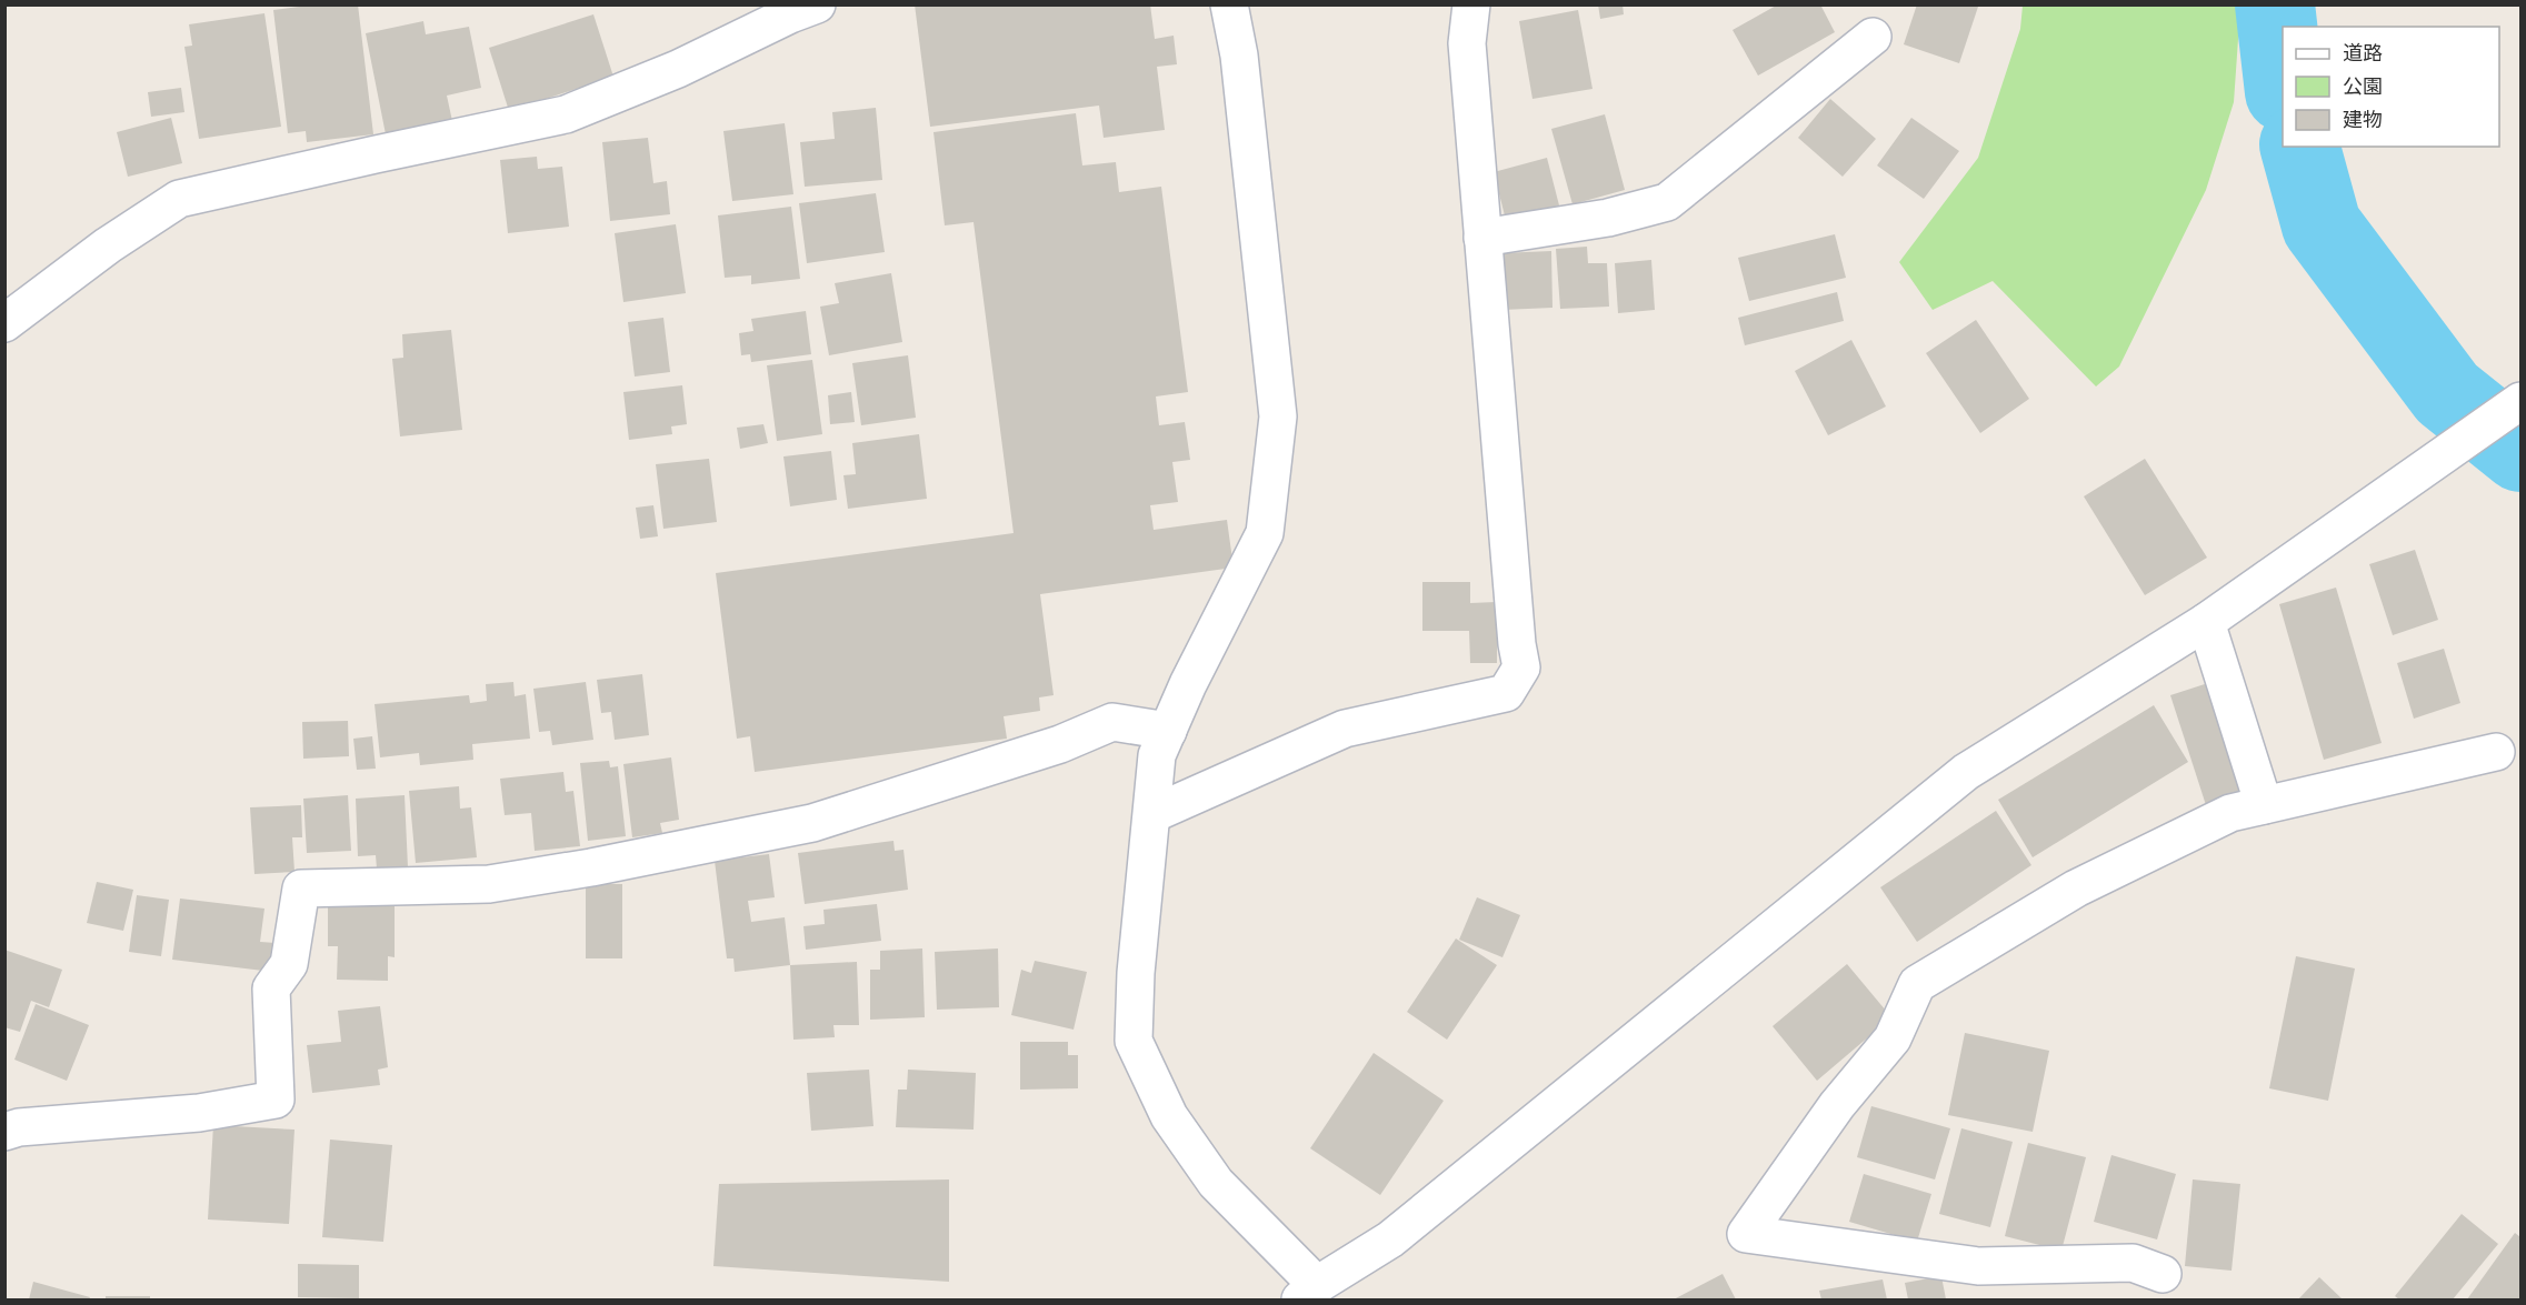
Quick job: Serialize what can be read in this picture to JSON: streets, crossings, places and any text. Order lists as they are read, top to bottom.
{
  "legend": ["道路", "公園", "建物"]
}
